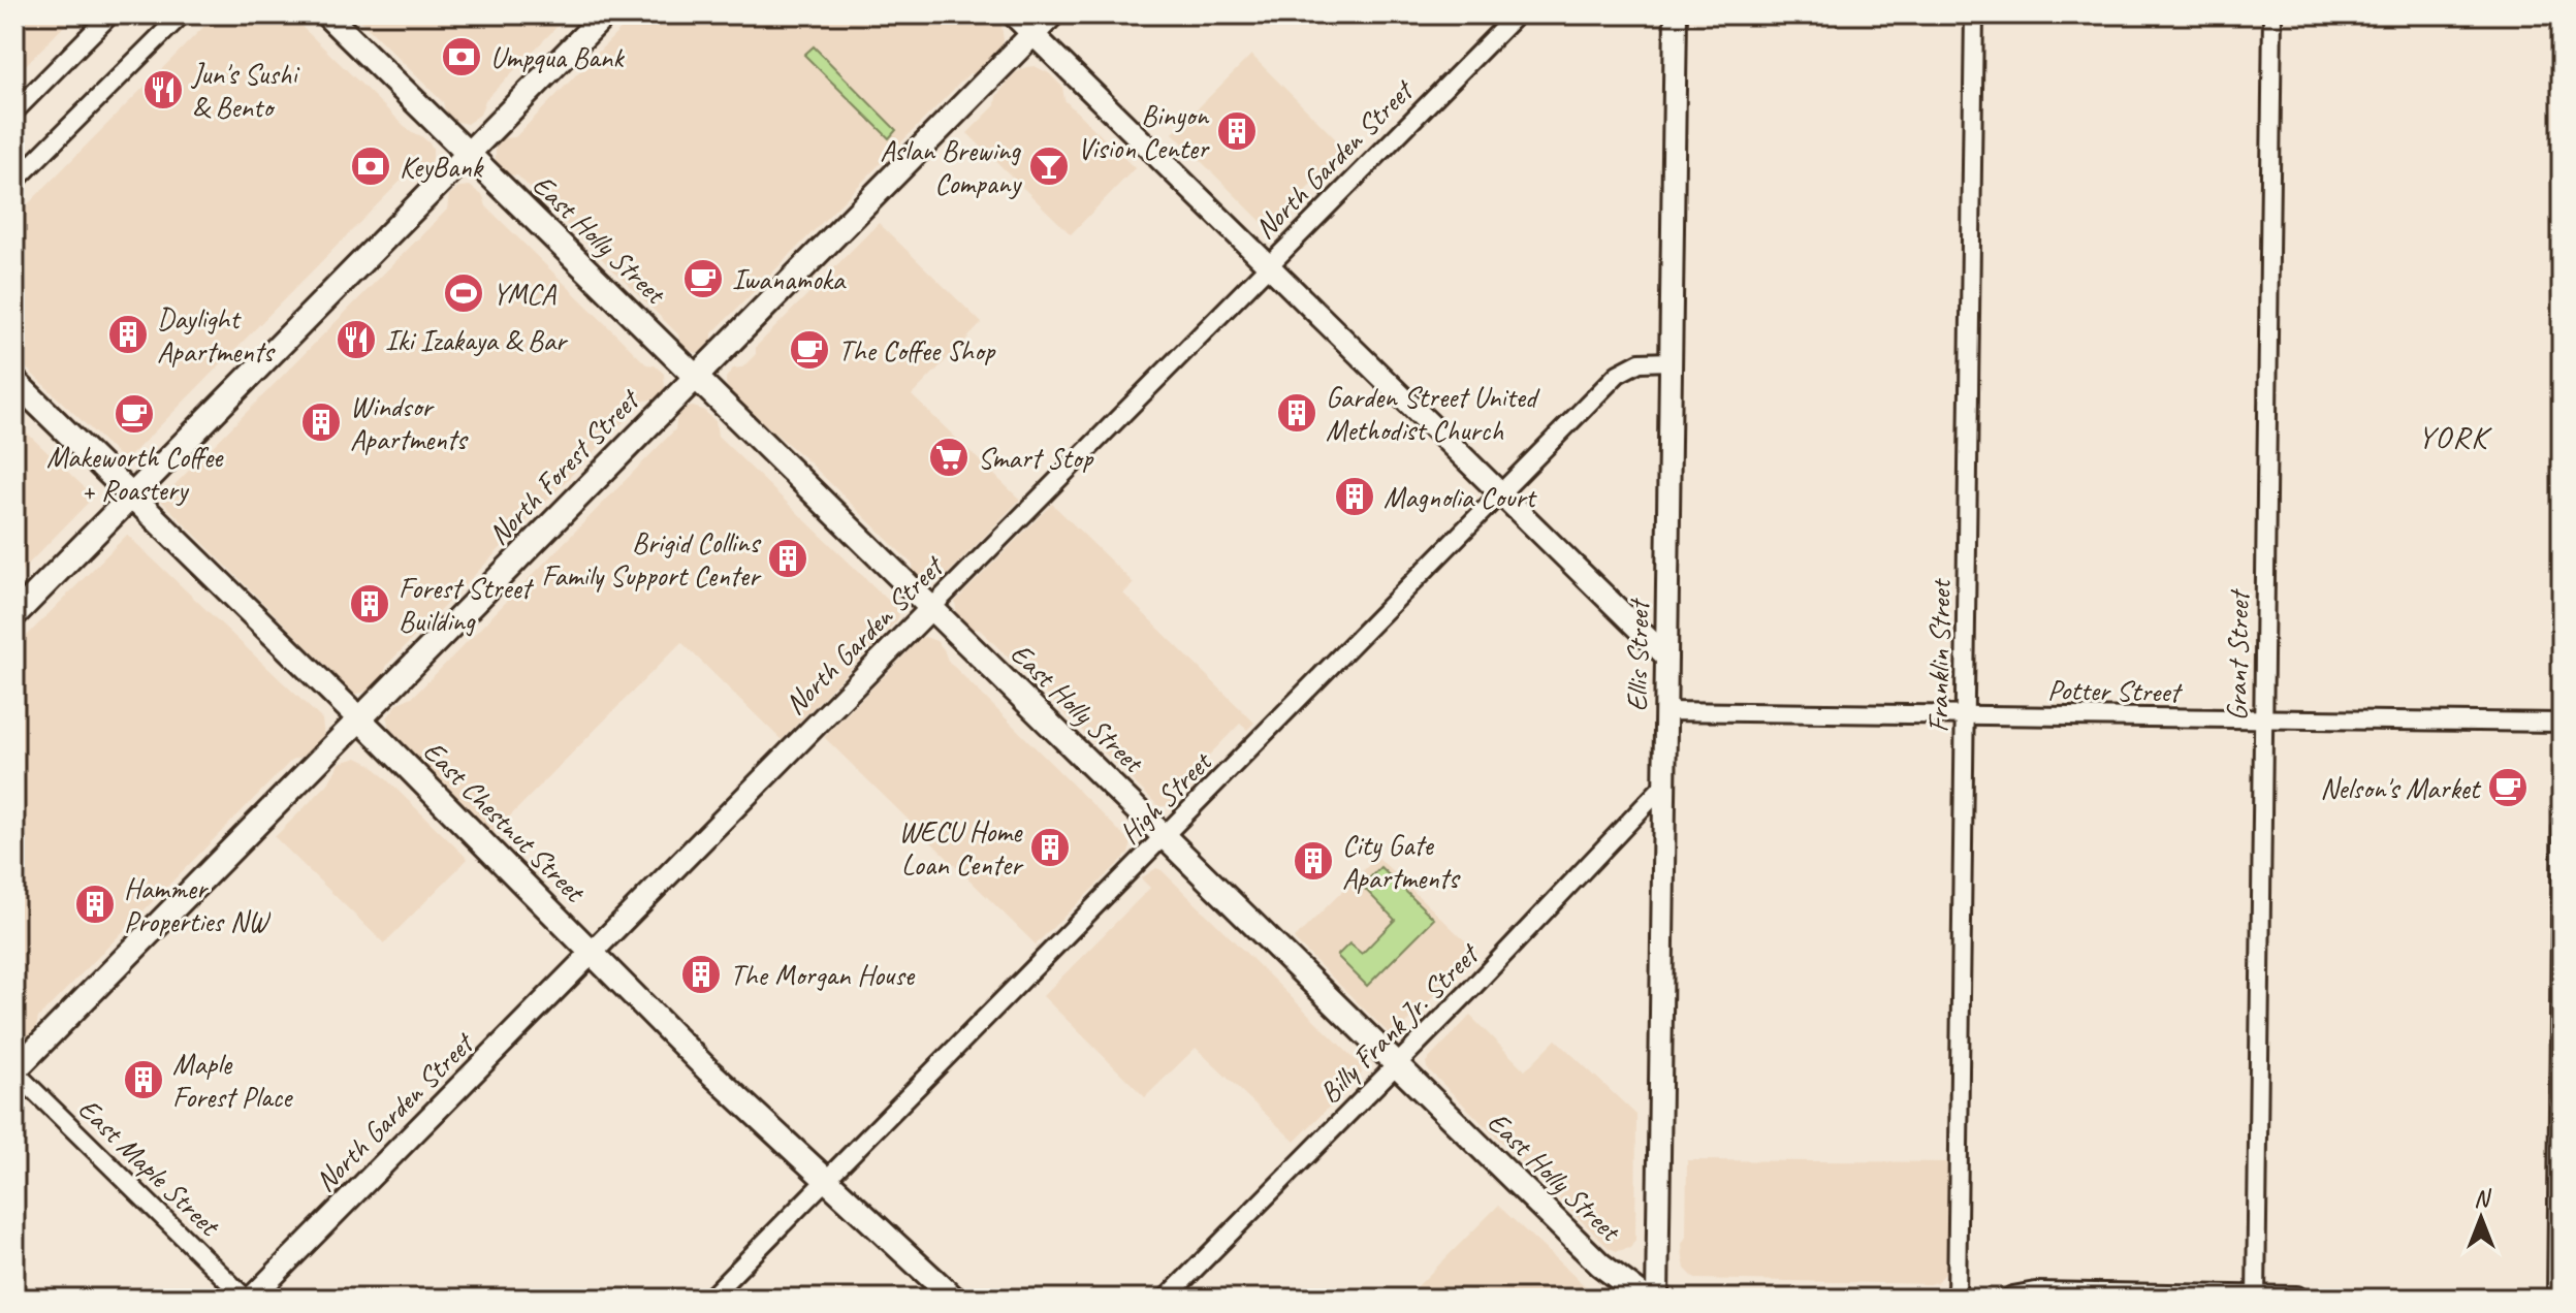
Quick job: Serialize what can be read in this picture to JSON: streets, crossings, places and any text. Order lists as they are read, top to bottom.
{
  "streets": {
    "main road": ["East Holly Street", "North Forest Street", "East Chestnut Street"],
    "street": [
      "North Garden Street",
      "Ellis Street",
      "Franklin Street",
      "Grant Street",
      "Potter Street",
      "High Street",
      "Billy Frank Jr. Street",
      "East Maple Street"
    ]
  },
  "crossings": [
    ["North Garden Street", "East Holly Street"],
    ["North Garden Street", "East Chestnut Street"],
    ["North Garden Street", "East Maple Street"],
    ["East Holly Street", "North Forest Street"],
    ["East Holly Street", "High Street"],
    ["East Holly Street", "Billy Frank Jr. Street"],
    ["North Forest Street", "East Chestnut Street"],
    ["North Forest Street", "East Maple Street"],
    ["Ellis Street", "Potter Street"],
    ["Ellis Street", "High Street"],
    ["Ellis Street", "Billy Frank Jr. Street"],
    ["Franklin Street", "Potter Street"],
    ["Grant Street", "Potter Street"],
    ["High Street", "East Chestnut Street"]
  ],
  "districts": ["YORK"],
  "places": {
    "bank": ["Umpqua Bank", "KeyBank"],
    "restaurant": ["Jun's Sushi & Bento", "Iki Izakaya & Bar"],
    "building": [
      "Binyon Vision Center",
      "Daylight Apartments",
      "Garden Street United Methodist Church",
      "Windsor Apartments",
      "Magnolia Court",
      "Brigid Collins Family Support Center",
      "Forest Street Building",
      "WECU Home Loan Center",
      "City Gate Apartments",
      "Hammer Properties NW",
      "The Morgan House",
      "Maple Forest Place"
    ],
    "bar": ["Aslan Brewing Company"],
    "cafe": [
      "Iwanamoka",
      "The Coffee Shop",
      "Makeworth Coffee + Roastery",
      "Nelson's Market"
    ],
    "sports": ["YMCA"],
    "supermarket": ["Smart Stop"]
  },
  "north": "top"
}
